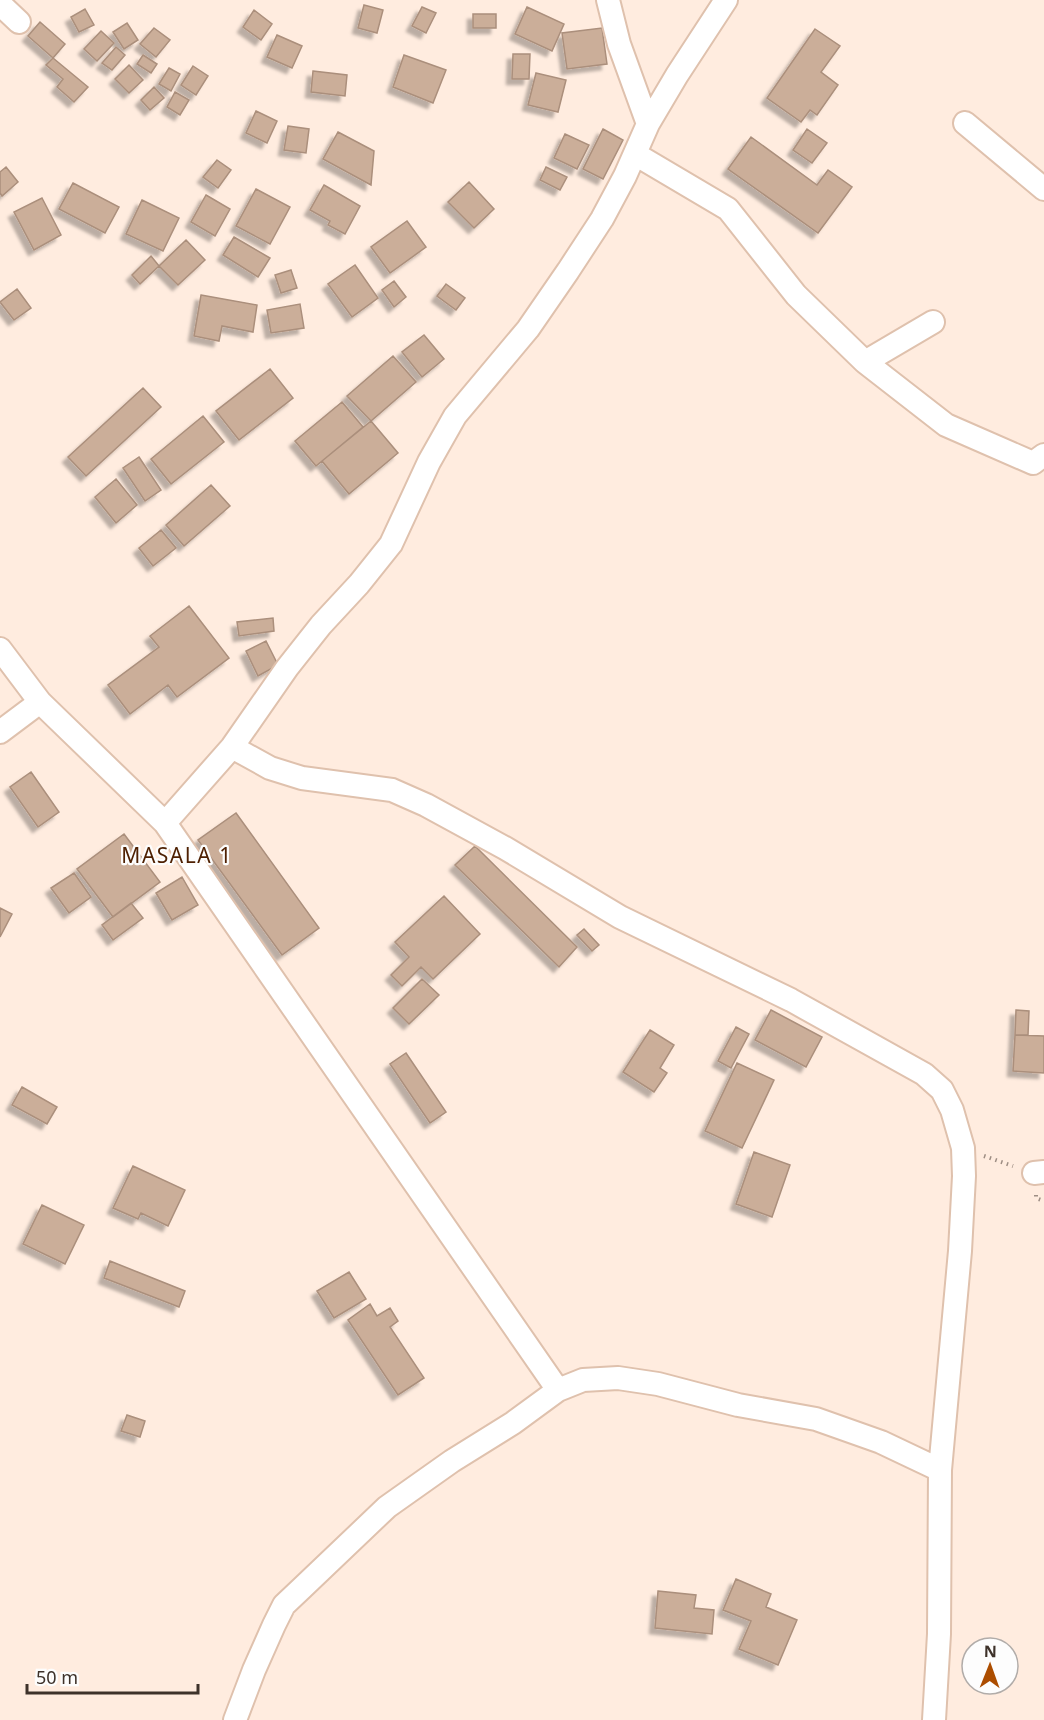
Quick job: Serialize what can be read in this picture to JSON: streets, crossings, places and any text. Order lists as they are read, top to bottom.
{
  "districts": ["MASALA 1"],
  "scale_bar": "50 m",
  "north": "top"
}
